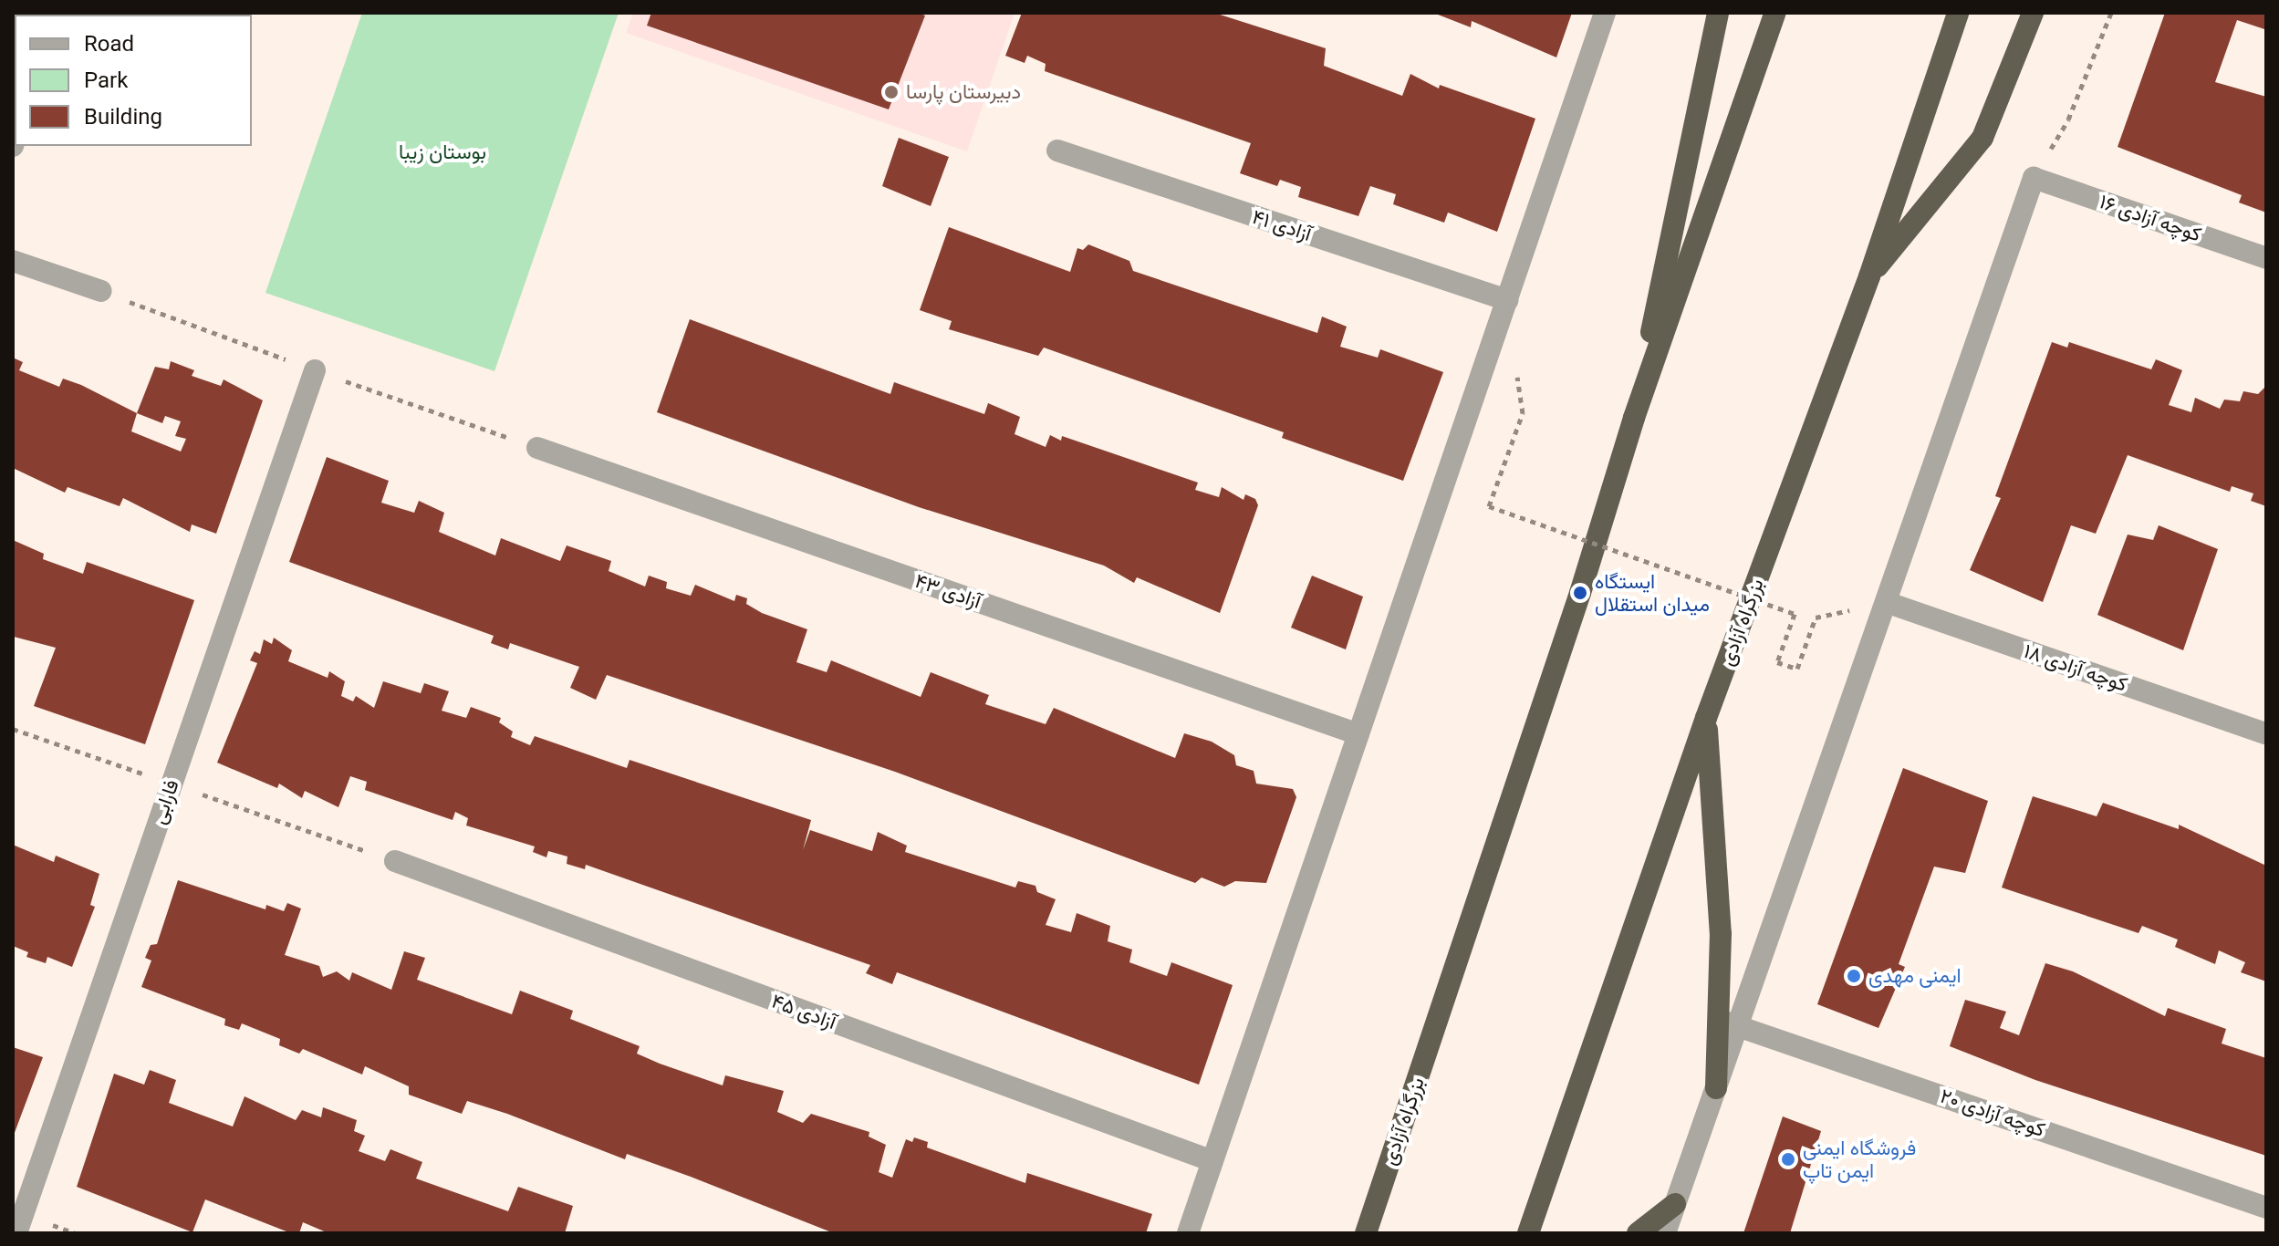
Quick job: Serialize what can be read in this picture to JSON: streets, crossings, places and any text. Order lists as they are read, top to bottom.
{
  "streets": {
    "highway": ["بزرگراه آزادی"],
    "street": [
      "کوچه آزادی ۱۶",
      "۴۱ آزادی",
      "۴۳ آزادی",
      "کوچه آزادی ۱۸",
      "فارابی",
      "۴۵ آزادی",
      "کوچه آزادی ۲۰"
    ]
  },
  "parks": ["بوستان زیبا"],
  "places": [
    "دبیرستان پارسا",
    "ایستگاه میدان استقلال",
    "ایمنی مهدی",
    "فروشگاه ایمنی ایمن تاپ"
  ],
  "legend": ["Road", "Park", "Building"]
}
